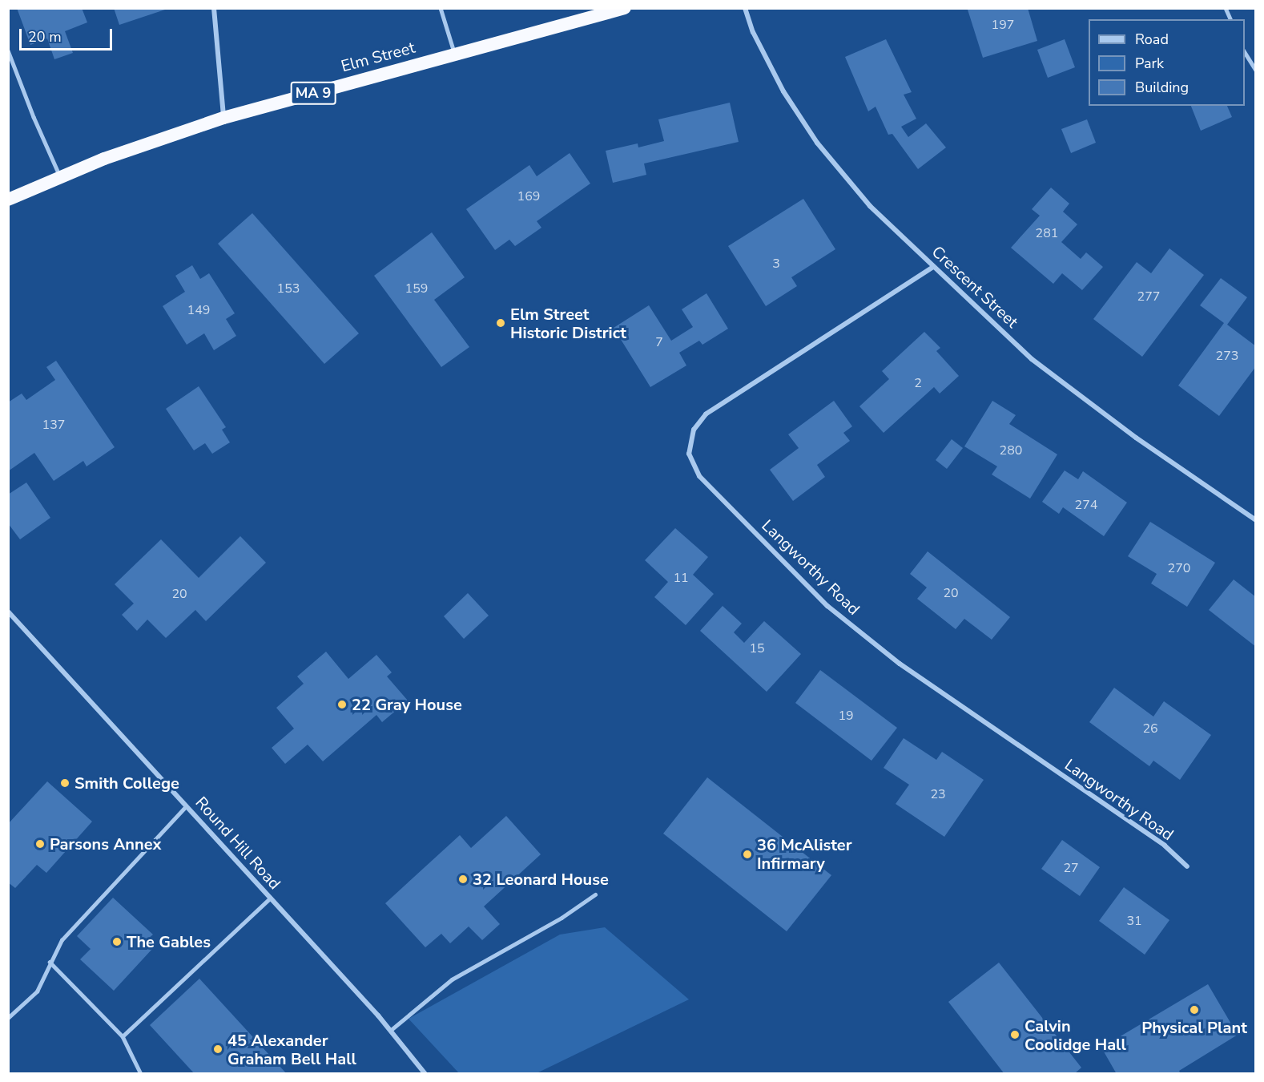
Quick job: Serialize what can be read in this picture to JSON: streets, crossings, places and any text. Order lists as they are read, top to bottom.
{
  "streets": {
    "highway": ["Elm Street", "MA 9"],
    "street": ["Crescent Street", "Langworthy Road", "Round Hill Road"]
  },
  "crossings": [
    ["Crescent Street", "Langworthy Road"]
  ],
  "places": [
    "Elm Street Historic District",
    "22 Gray House",
    "Smith College",
    "Parsons Annex",
    "36 McAlister Infirmary",
    "32 Leonard House",
    "The Gables",
    "Physical Plant",
    "Calvin Coolidge Hall",
    "45 Alexander Graham Bell Hall"
  ],
  "house_numbers": [
    "197",
    "169",
    "281",
    "3",
    "153",
    "159",
    "277",
    "149",
    "7",
    "273",
    "2",
    "137",
    "280",
    "274",
    "270",
    "11",
    "20",
    "20",
    "15",
    "19",
    "26",
    "23",
    "27",
    "31"
  ],
  "legend": ["Road", "Park", "Building"],
  "scale_bar": "20 m"
}
